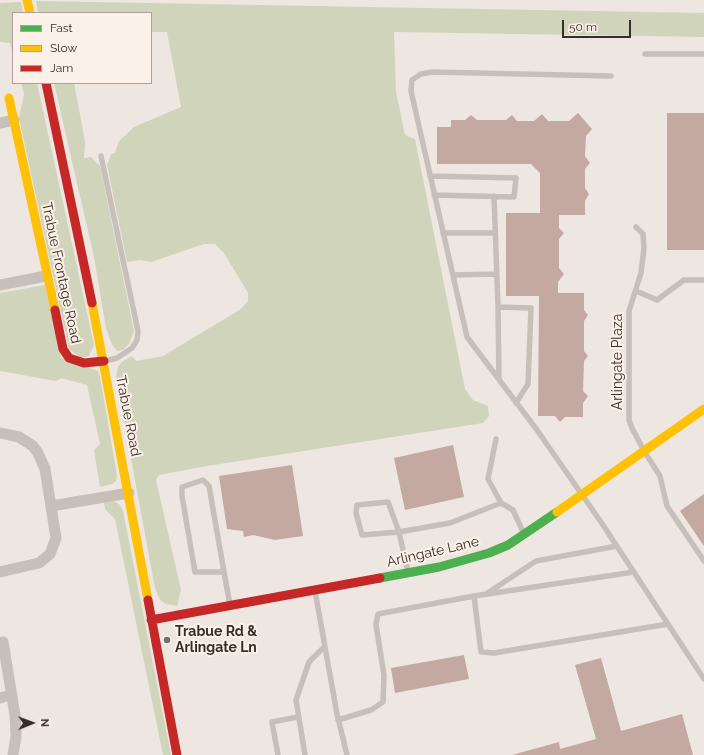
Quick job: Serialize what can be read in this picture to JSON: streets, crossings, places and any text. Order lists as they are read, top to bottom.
{
  "streets": {
    "street": ["Trabue Frontage Road", "Trabue Road", "Arlingate Lane"],
    "lane": ["Arlingate Plaza"]
  },
  "crossings": [
    ["Trabue Frontage Road", "Trabue Road"],
    ["Arlingate Plaza", "Arlingate Lane"],
    ["Trabue Road", "Arlingate Lane"]
  ],
  "places": ["Trabue Rd & Arlingate Ln"],
  "legend": ["Fast", "Slow", "Jam"],
  "scale_bar": "50 m",
  "north": "right"
}
